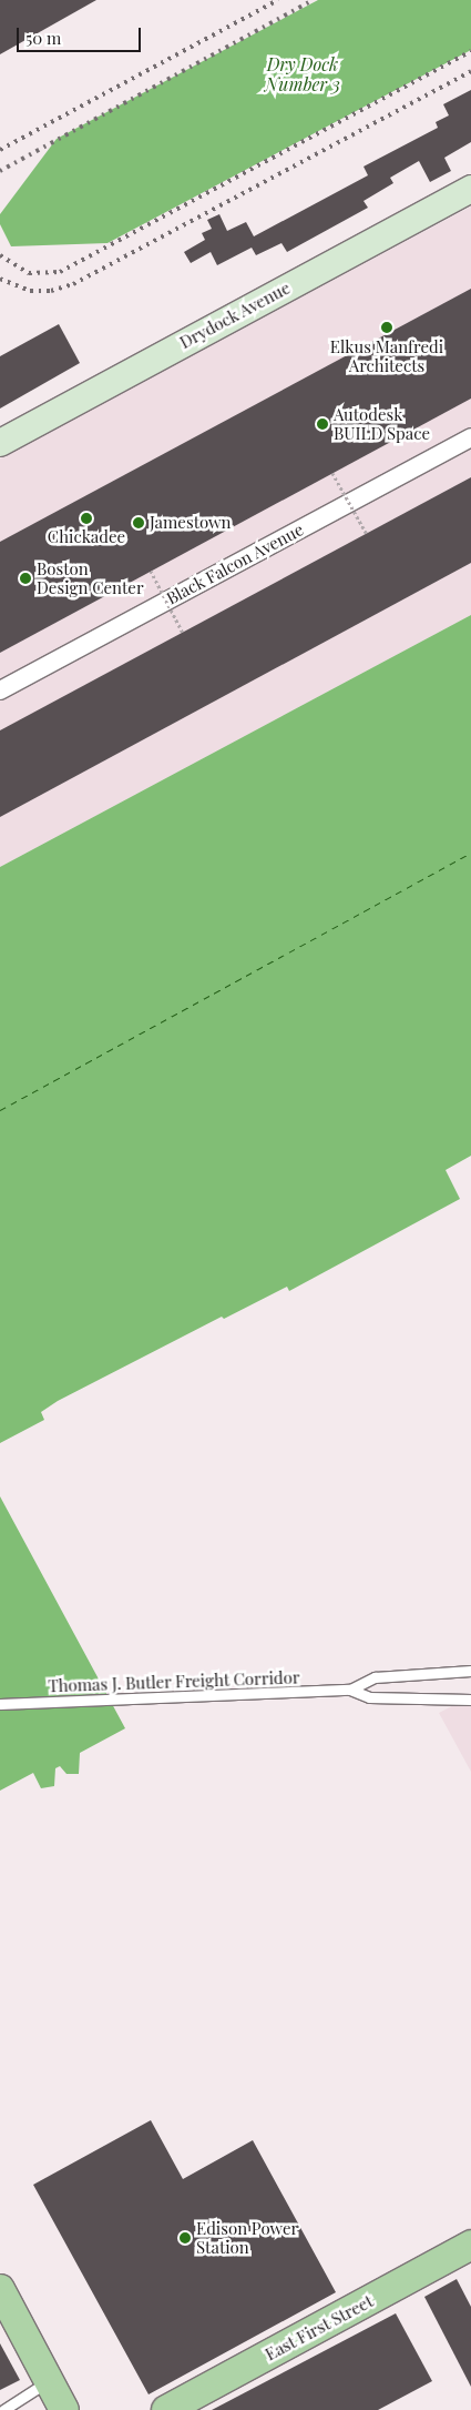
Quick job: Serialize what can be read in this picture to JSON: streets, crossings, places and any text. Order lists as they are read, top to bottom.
{
  "streets": {
    "main road": ["East First Street"],
    "street": ["Drydock Avenue", "Black Falcon Avenue"],
    "lane": ["Thomas J. Butler Freight Corridor"]
  },
  "water": ["Dry Dock Number 3"],
  "places": [
    "Elkus Manfredi Architects",
    "Autodesk BUILD Space",
    "Chickadee",
    "Jamestown",
    "Boston Design Center",
    "Edison Power Station"
  ],
  "scale_bar": "50 m"
}
